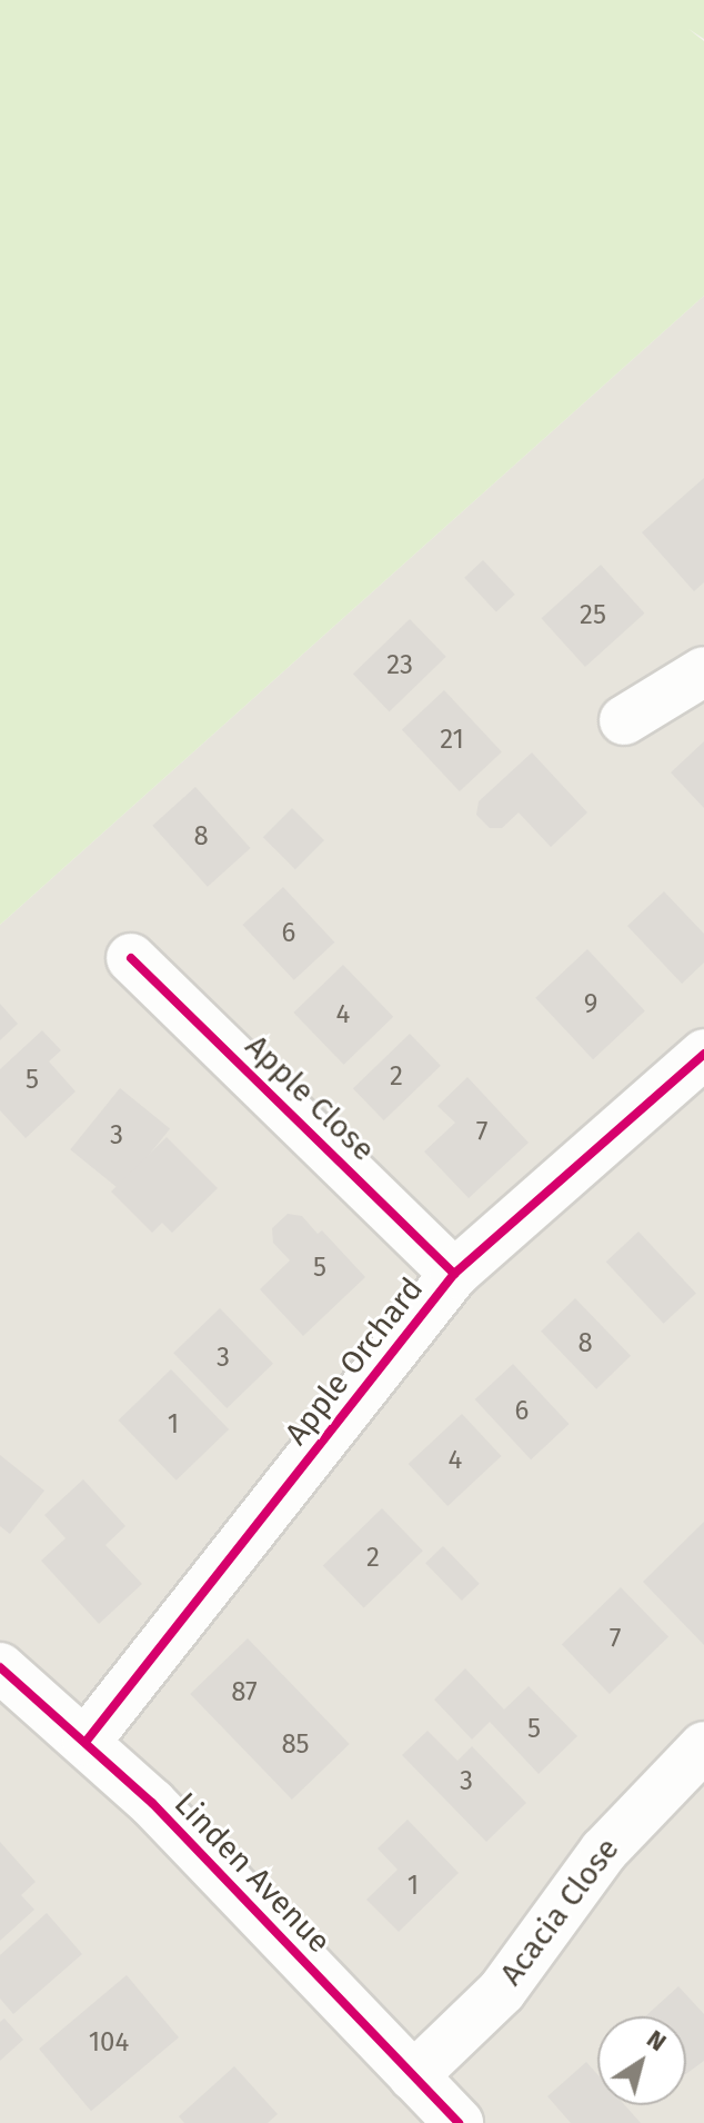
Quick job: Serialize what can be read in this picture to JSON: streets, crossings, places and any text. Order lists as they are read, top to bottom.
{
  "streets": {
    "street": [
      "Apple Close",
      "Apple Orchard",
      "Linden Avenue",
      "Acacia Close"
    ]
  },
  "crossings": [
    ["Apple Close", "Apple Orchard"],
    ["Apple Orchard", "Linden Avenue"],
    ["Linden Avenue", "Acacia Close"]
  ],
  "house_numbers": [
    "25",
    "23",
    "21",
    "8",
    "6",
    "9",
    "4",
    "2",
    "5",
    "7",
    "3",
    "5",
    "8",
    "3",
    "6",
    "1",
    "4",
    "2",
    "7",
    "87",
    "5",
    "85",
    "3",
    "1",
    "104"
  ],
  "north": "top right"
}
